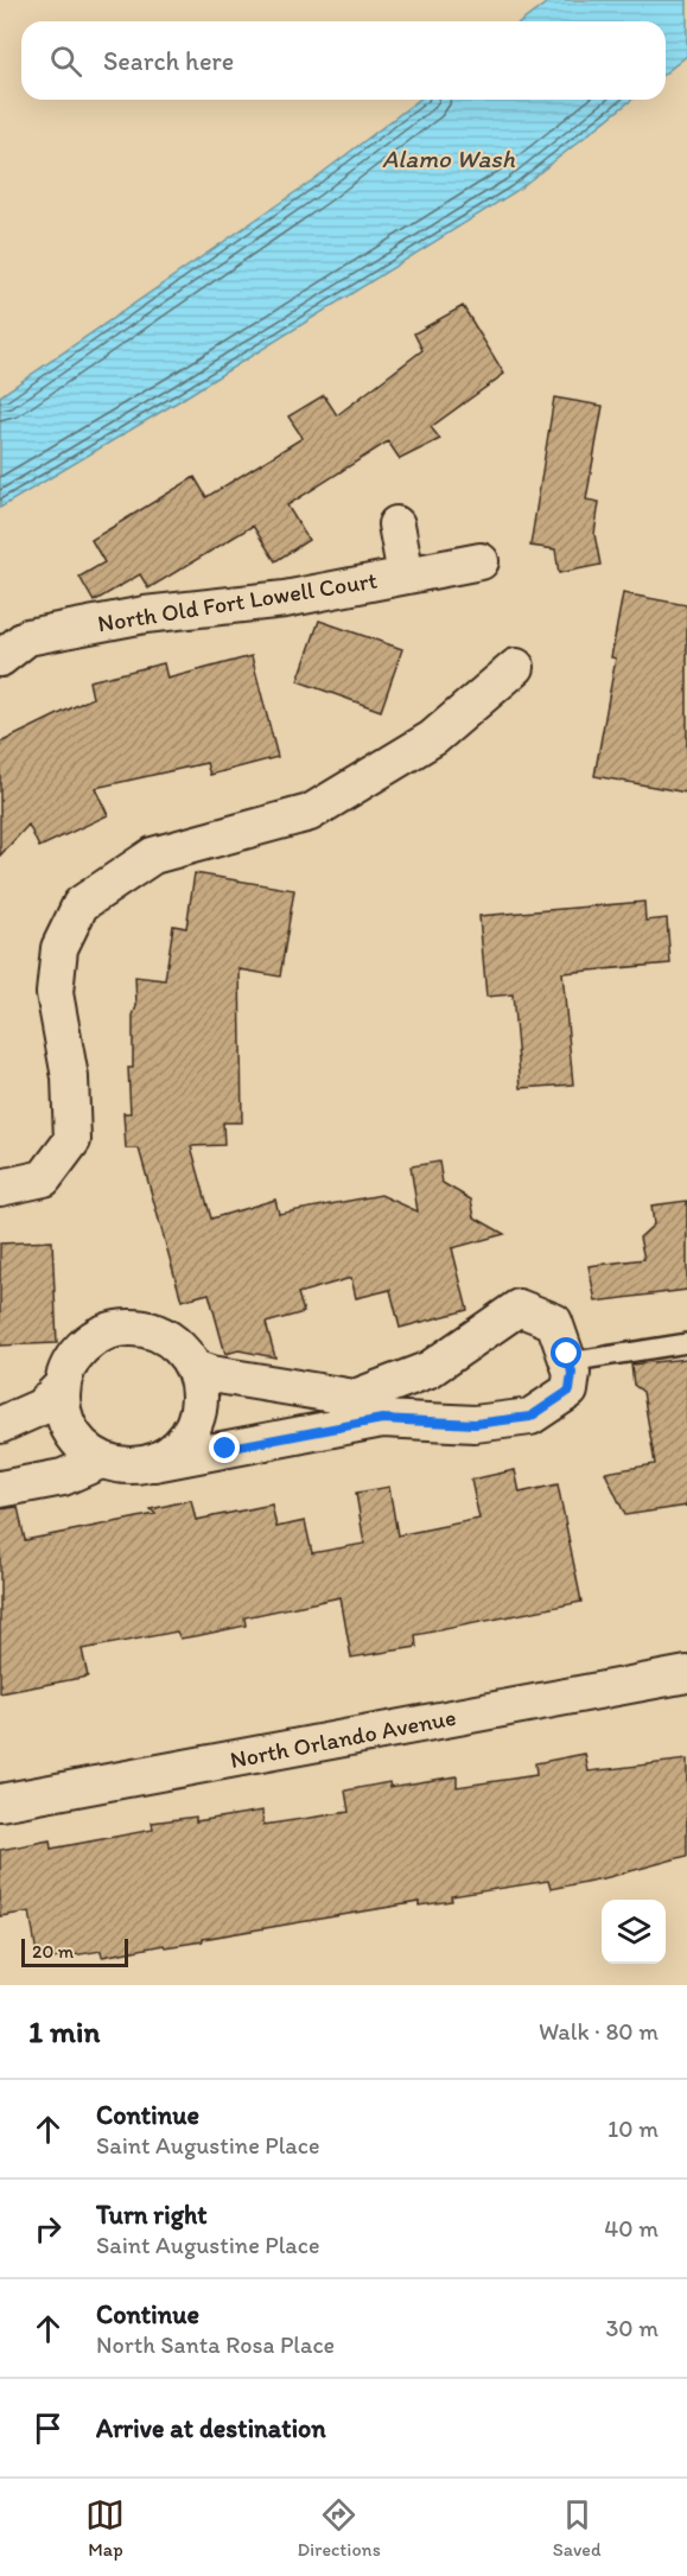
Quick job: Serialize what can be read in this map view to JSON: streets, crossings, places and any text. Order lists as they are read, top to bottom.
{
  "streets": {
    "street": ["North Old Fort Lowell Court", "North Orlando Avenue"]
  },
  "water": ["Alamo Wash"],
  "scale_bar": "20 m",
  "page": {
    "search": "Search here",
    "scale": "20 m",
    "heading": ["1 min", "Walk · 80 m"],
    "list": [
      ["Continue", "Saint Augustine Place", "10 m"],
      ["Turn right", "Saint Augustine Place", "40 m"],
      ["Continue", "North Santa Rosa Place", "30 m"],
      "Arrive at destination"
    ],
    "nav": ["Map", "Directions", "Saved"]
  }
}
